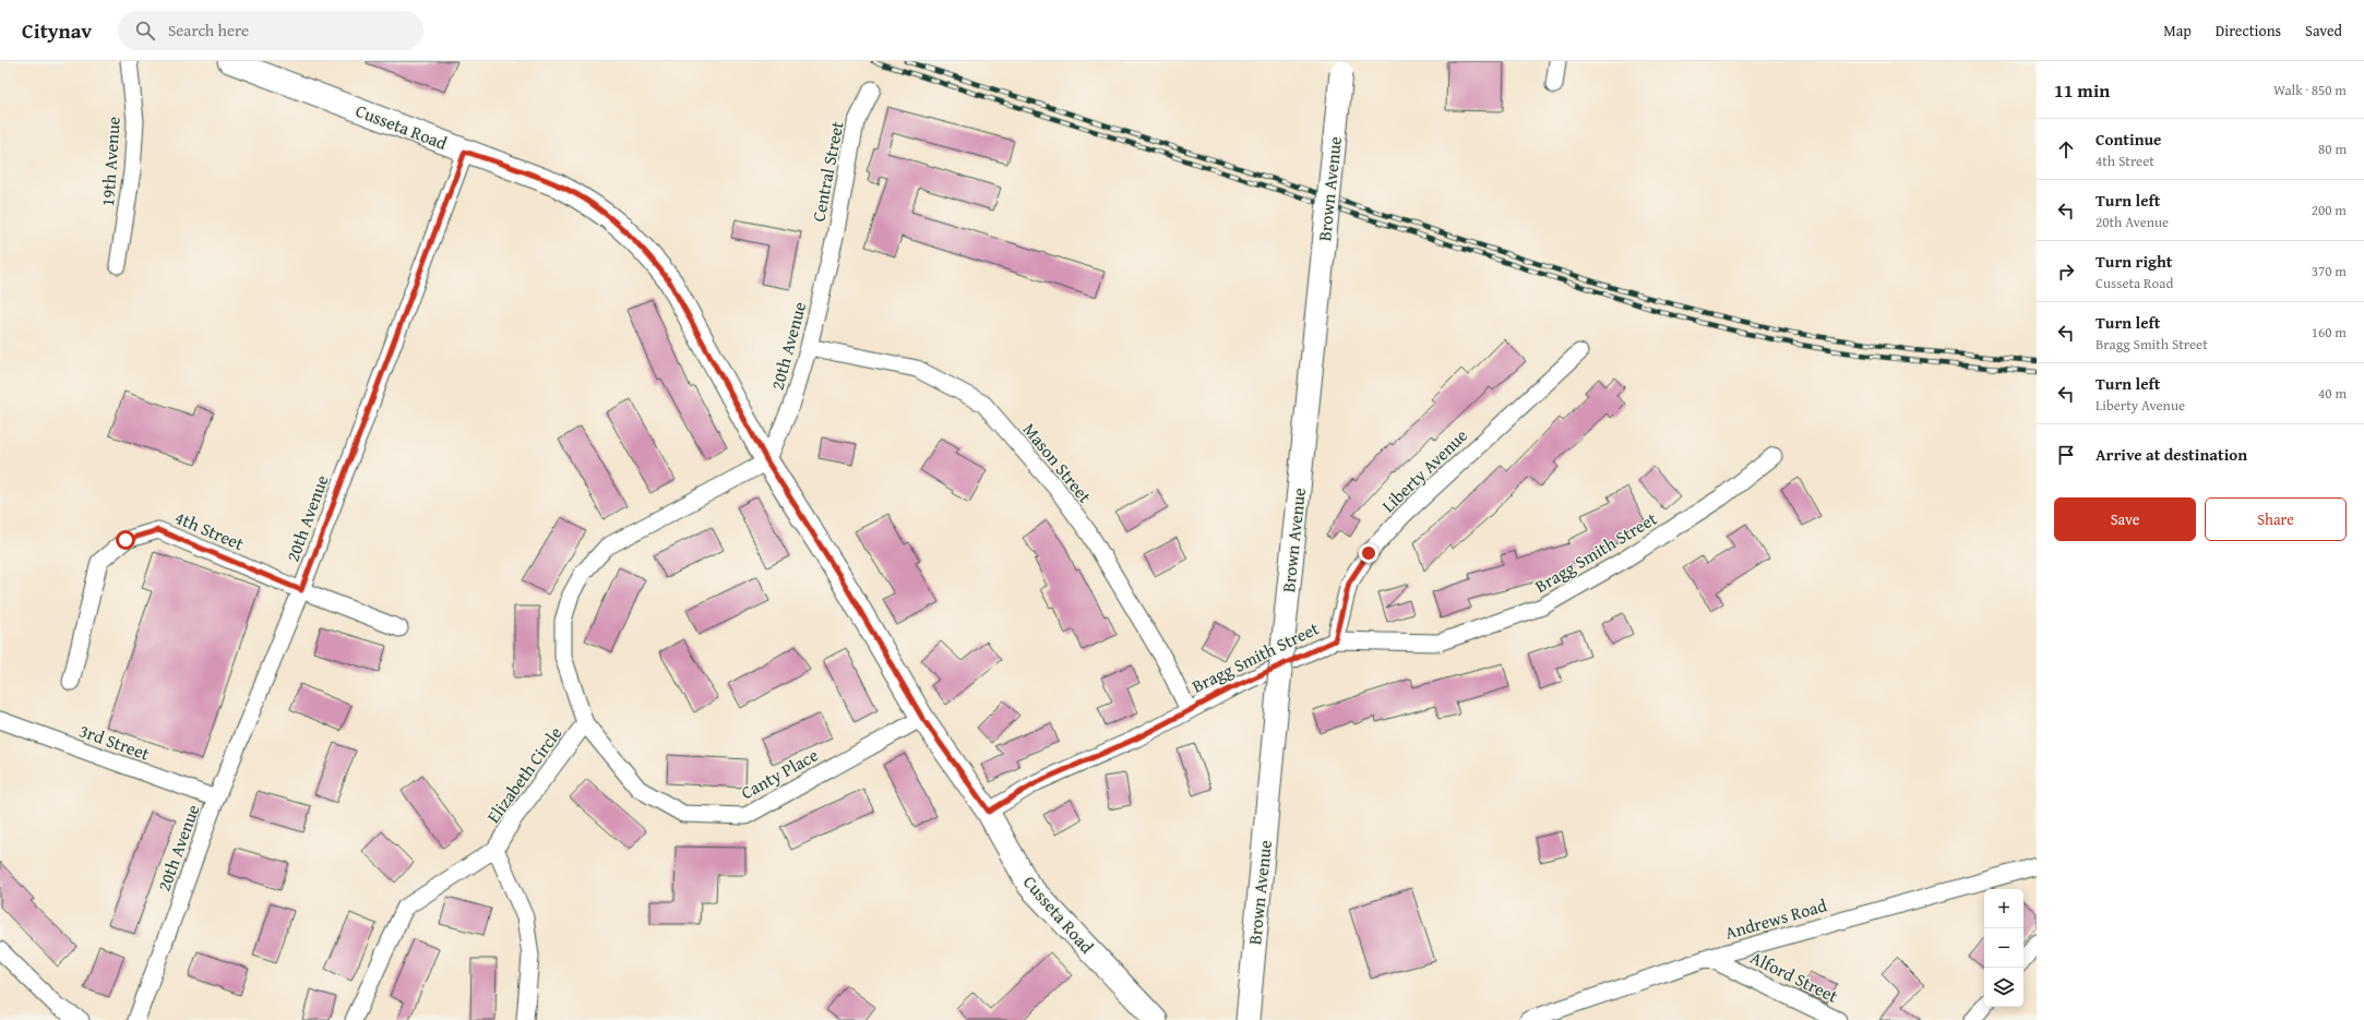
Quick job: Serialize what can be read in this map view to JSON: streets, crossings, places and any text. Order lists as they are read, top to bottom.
{
  "streets": {
    "street": [
      "Cusseta Road",
      "19th Avenue",
      "Central Street",
      "Brown Avenue",
      "20th Avenue",
      "Mason Street",
      "Liberty Avenue",
      "4th Street",
      "Bragg Smith Street",
      "3rd Street",
      "Canty Place",
      "Elizabeth Circle",
      "Andrews Road",
      "Alford Street"
    ]
  },
  "crossings": [
    ["Cusseta Road", "20th Avenue"],
    ["Cusseta Road", "Bragg Smith Street"],
    ["Cusseta Road", "Canty Place"],
    ["Central Street", "20th Avenue"],
    ["20th Avenue", "Mason Street"],
    ["20th Avenue", "4th Street"],
    ["20th Avenue", "3rd Street"],
    ["20th Avenue", "Canty Place"],
    ["Mason Street", "Bragg Smith Street"],
    ["Liberty Avenue", "Bragg Smith Street"],
    ["Canty Place", "Elizabeth Circle"],
    ["Andrews Road", "Alford Street"]
  ],
  "page": {
    "header": "Citynav",
    "search": "Search here",
    "nav": ["Map", "Directions", "Saved"],
    "heading": ["11 min", "Walk · 850 m"],
    "list": [
      ["Continue", "4th Street", "80 m"],
      ["Turn left", "20th Avenue", "200 m"],
      ["Turn right", "Cusseta Road", "370 m"],
      ["Turn left", "Bragg Smith Street", "160 m"],
      ["Turn left", "Liberty Avenue", "40 m"],
      "Arrive at destination"
    ],
    "buttons": ["Save", "Share"],
    "map_buttons": ["+", "−"]
  }
}
